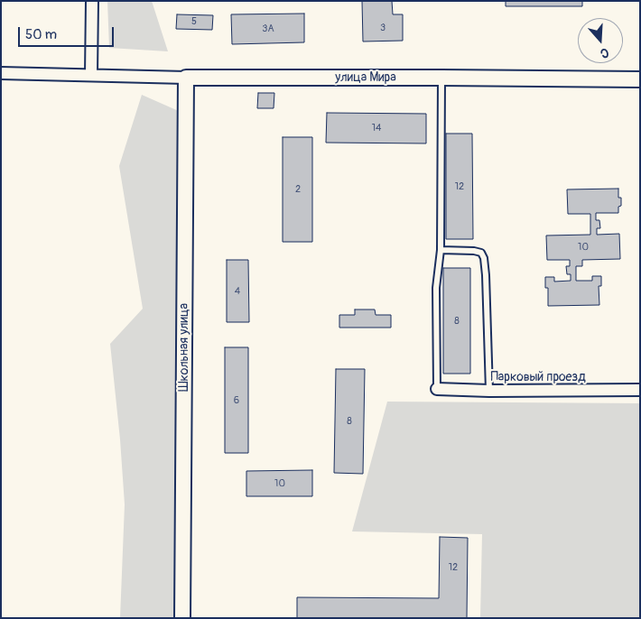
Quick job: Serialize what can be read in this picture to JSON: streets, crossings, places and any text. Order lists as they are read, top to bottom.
{
  "streets": {
    "street": ["улица Мира", "Школьная улица", "Парковый проезд"]
  },
  "crossings": [
    ["улица Мира", "Школьная улица"]
  ],
  "house_numbers": [
    "5",
    "3",
    "3А",
    "14",
    "12",
    "2",
    "10",
    "4",
    "8",
    "6",
    "8",
    "10",
    "12"
  ],
  "scale_bar": "50 m",
  "north": "bottom"
}
